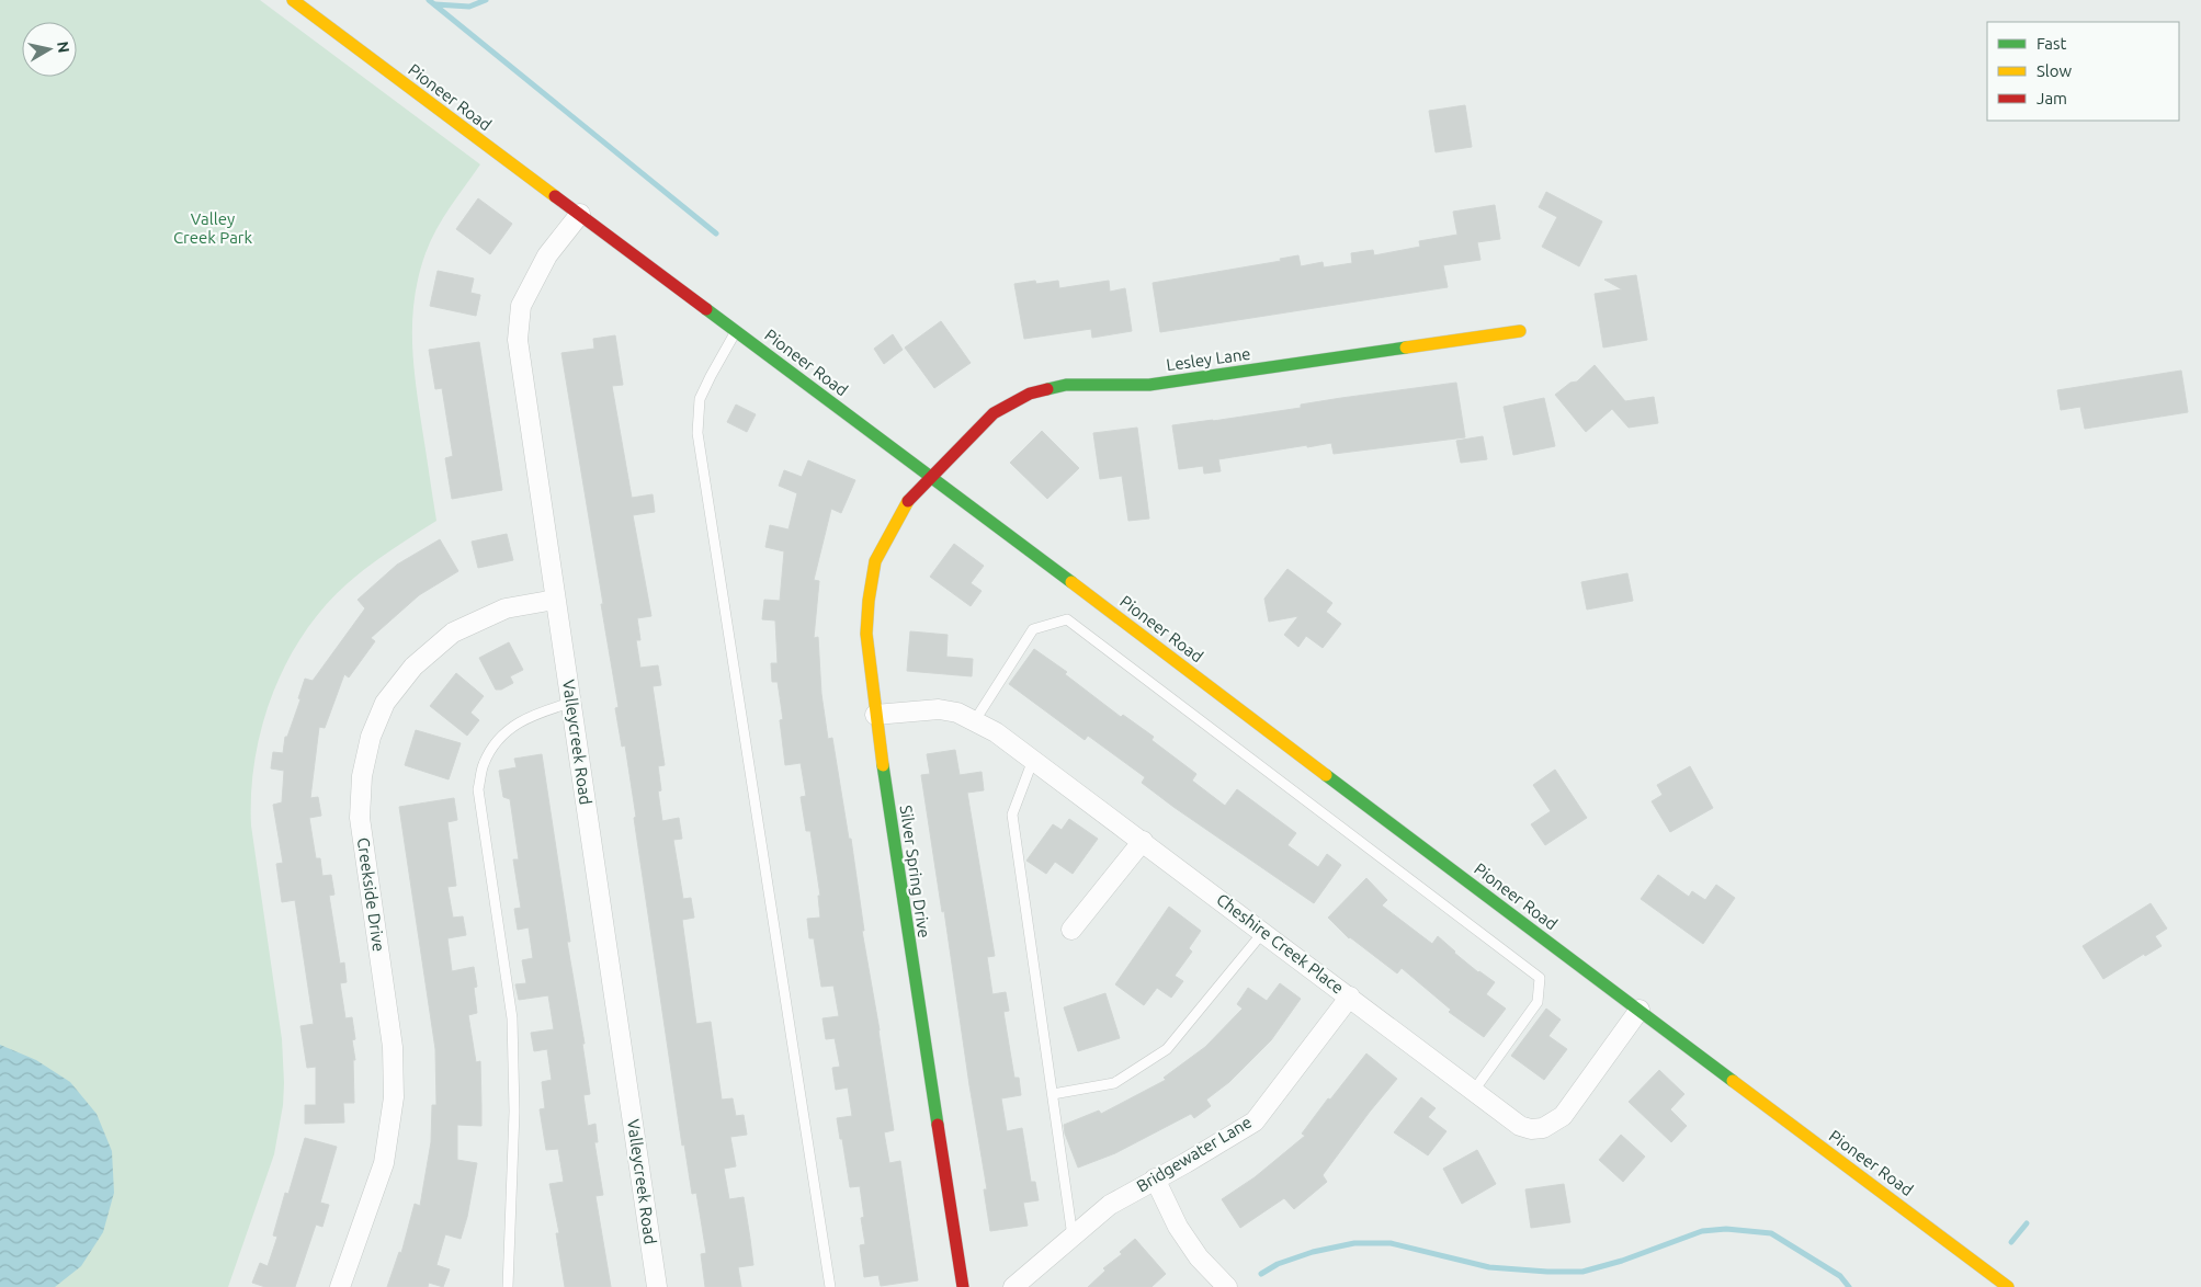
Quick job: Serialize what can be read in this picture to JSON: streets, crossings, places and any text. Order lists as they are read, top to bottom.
{
  "streets": {
    "main road": ["Pioneer Road", "Lesley Lane", "Silver Spring Drive"],
    "street": [
      "Valleycreek Road",
      "Creekside Drive",
      "Cheshire Creek Place",
      "Bridgewater Lane"
    ]
  },
  "crossings": [
    ["Pioneer Road", "Lesley Lane"],
    ["Pioneer Road", "Valleycreek Road"],
    ["Pioneer Road", "Silver Spring Drive"],
    ["Pioneer Road", "Cheshire Creek Place"],
    ["Lesley Lane", "Silver Spring Drive"],
    ["Valleycreek Road", "Creekside Drive"],
    ["Silver Spring Drive", "Cheshire Creek Place"],
    ["Cheshire Creek Place", "Bridgewater Lane"]
  ],
  "parks": ["Valley Creek Park"],
  "legend": ["Fast", "Slow", "Jam"],
  "north": "right"
}
